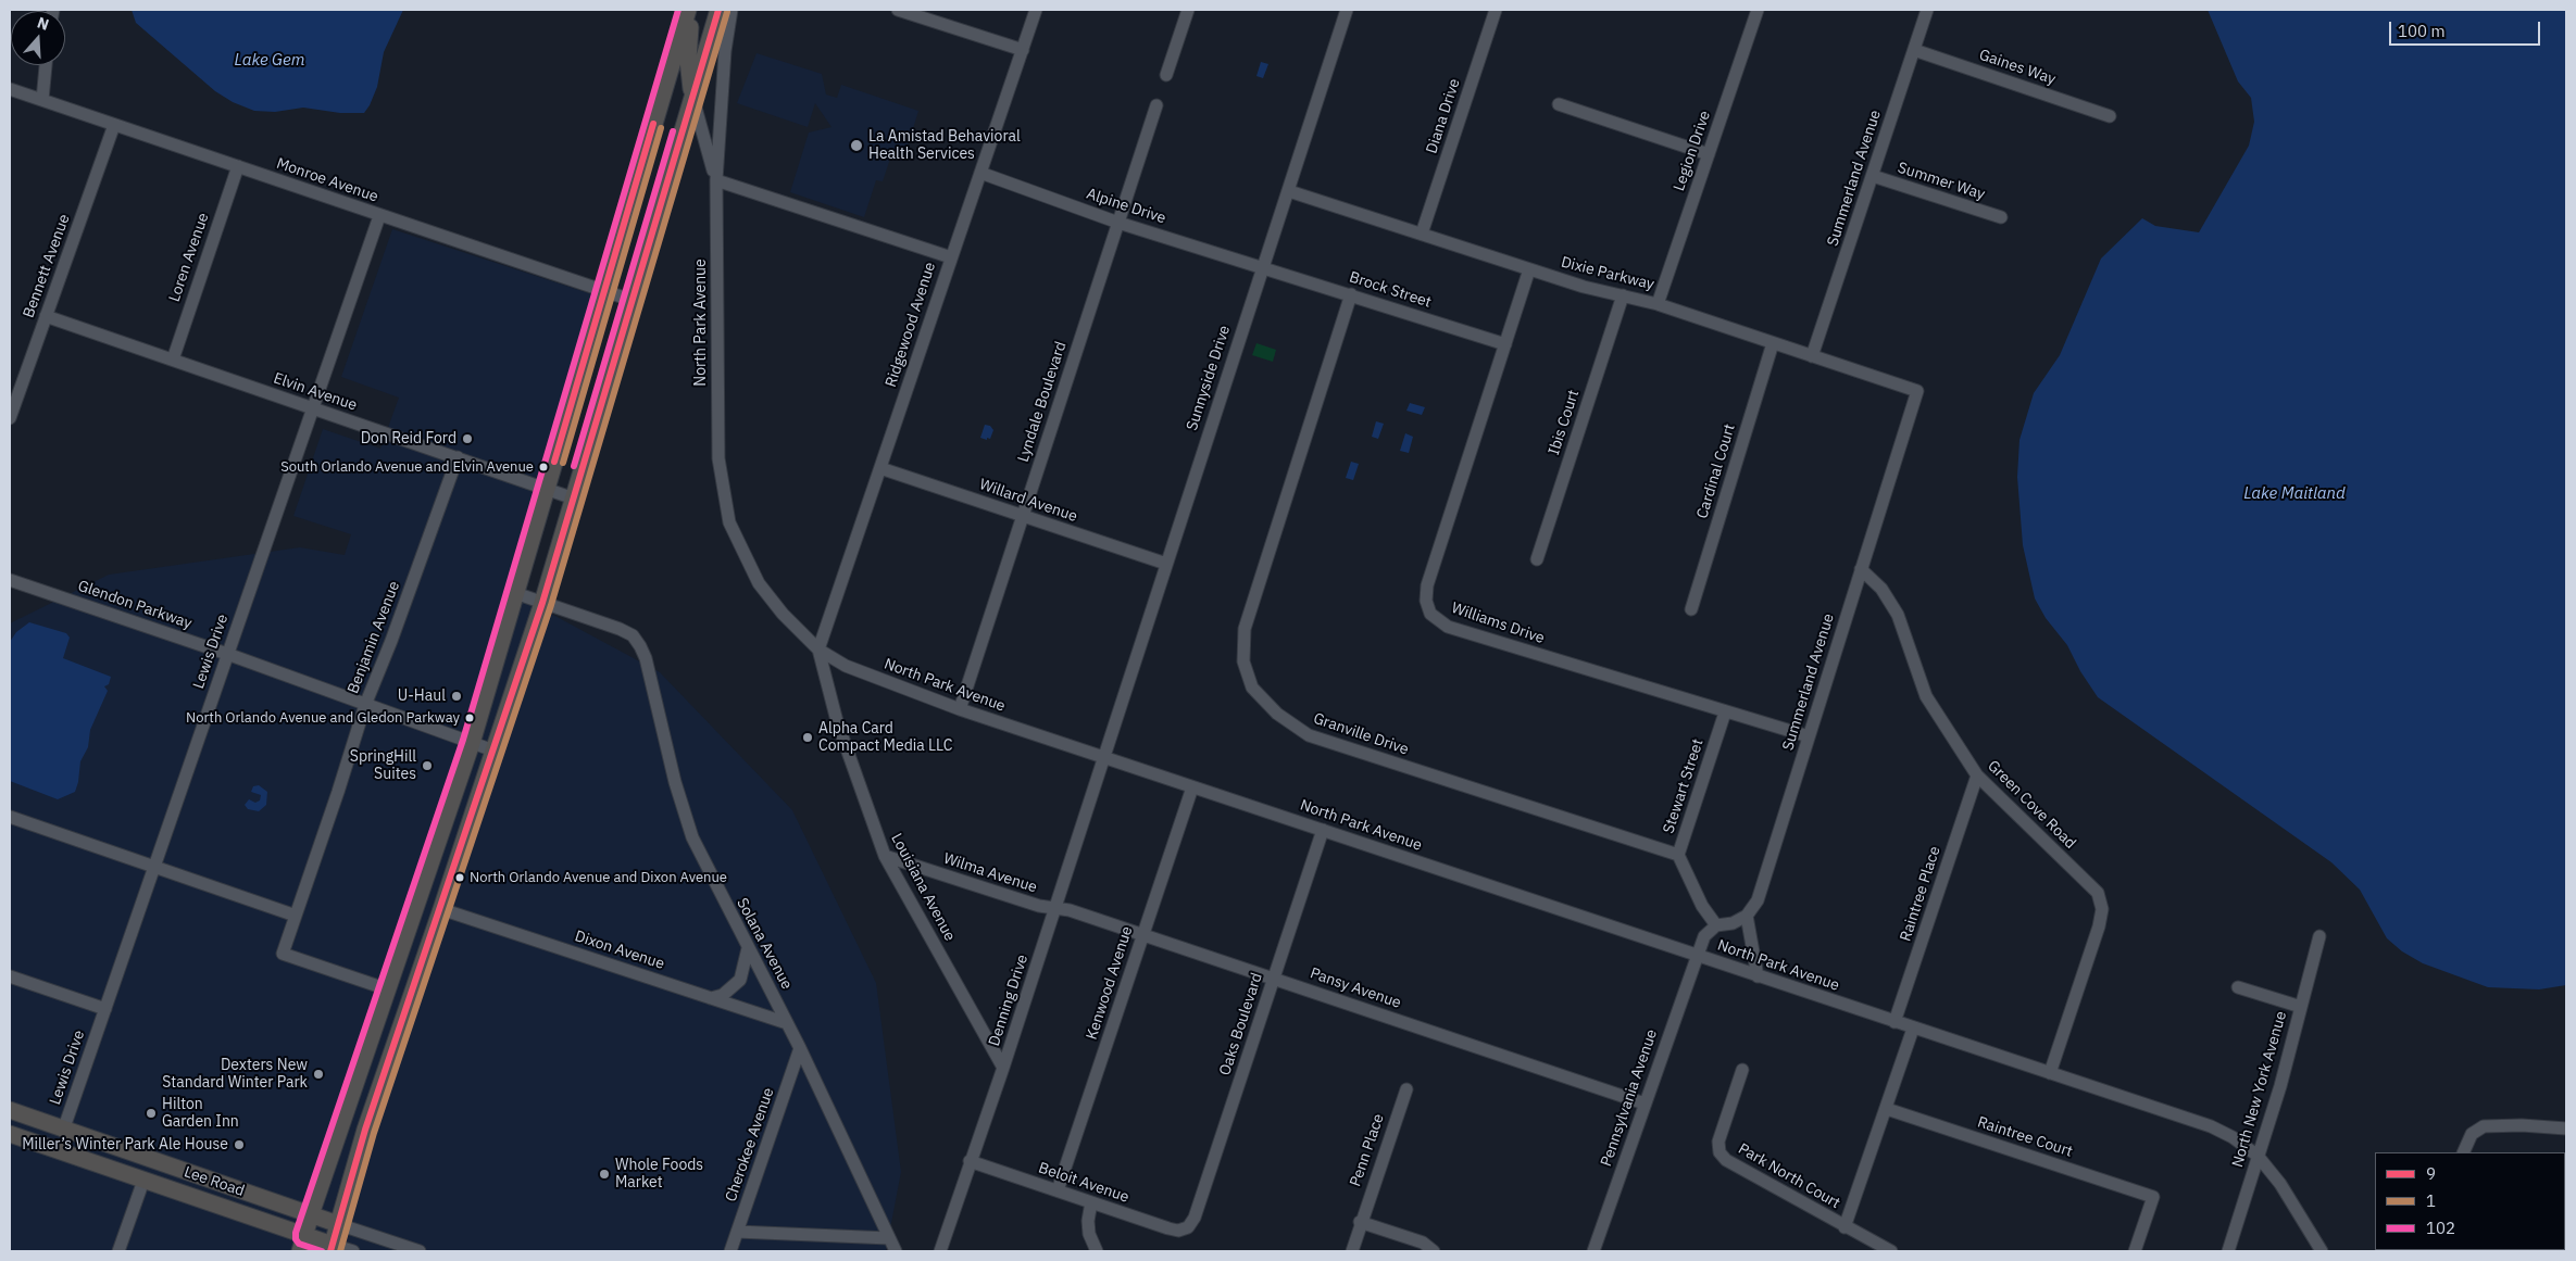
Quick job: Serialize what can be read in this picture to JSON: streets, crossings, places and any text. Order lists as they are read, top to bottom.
{
  "streets": {
    "main road": ["Lee Road"],
    "street": [
      "Gaines Way",
      "Diana Drive",
      "Legion Drive",
      "Summerland Avenue",
      "Monroe Avenue",
      "Summer Way",
      "Alpine Drive",
      "Loren Avenue",
      "Bennett Avenue",
      "Dixie Parkway",
      "Brock Street",
      "North Park Avenue",
      "Ridgewood Avenue",
      "Sunnyside Drive",
      "Elvin Avenue",
      "Lyndale Boulevard",
      "Ibis Court",
      "Cardinal Court",
      "Willard Avenue",
      "Glendon Parkway",
      "Williams Drive",
      "Benjamin Avenue",
      "Lewis Drive",
      "Granville Drive",
      "Stewart Street",
      "Green Cove Road",
      "Wilma Avenue",
      "Louisiana Avenue",
      "Raintree Place",
      "Solana Avenue",
      "Dixon Avenue",
      "Kenwood Avenue",
      "Pansy Avenue",
      "Denning Drive",
      "Oaks Boulevard",
      "North New York Avenue",
      "Pennsylvania Avenue",
      "Raintree Court",
      "Cherokee Avenue",
      "Penn Place",
      "Park North Court",
      "Beloit Avenue"
    ]
  },
  "crossings": [
    ["Gaines Way", "Summerland Avenue"],
    ["Diana Drive", "Dixie Parkway"],
    ["Legion Drive", "Dixie Parkway"],
    ["Summerland Avenue", "Summer Way"],
    ["Summerland Avenue", "Dixie Parkway"],
    ["Summerland Avenue", "Williams Drive"],
    ["Summerland Avenue", "Green Cove Road"],
    ["Monroe Avenue", "Loren Avenue"],
    ["Monroe Avenue", "Bennett Avenue"],
    ["Monroe Avenue", "Lewis Drive"],
    ["Alpine Drive", "Brock Street"],
    ["Alpine Drive", "Ridgewood Avenue"],
    ["Alpine Drive", "Sunnyside Drive"],
    ["Alpine Drive", "Lyndale Boulevard"],
    ["Loren Avenue", "Elvin Avenue"],
    ["Bennett Avenue", "Elvin Avenue"],
    ["Dixie Parkway", "Sunnyside Drive"],
    ["Dixie Parkway", "Ibis Court"],
    ["Dixie Parkway", "Cardinal Court"],
    ["Dixie Parkway", "Williams Drive"],
    ["Brock Street", "Sunnyside Drive"],
    ["Brock Street", "Williams Drive"],
    ["Brock Street", "Granville Drive"],
    ["North Park Avenue", "Ridgewood Avenue"],
    ["North Park Avenue", "Sunnyside Drive"],
    ["North Park Avenue", "Lyndale Boulevard"],
    ["North Park Avenue", "Green Cove Road"],
    ["North Park Avenue", "Louisiana Avenue"],
    ["North Park Avenue", "Raintree Place"],
    ["North Park Avenue", "Kenwood Avenue"],
    ["North Park Avenue", "Denning Drive"],
    ["North Park Avenue", "Oaks Boulevard"],
    ["North Park Avenue", "North New York Avenue"],
    ["North Park Avenue", "Pennsylvania Avenue"],
    ["Ridgewood Avenue", "Willard Avenue"],
    ["Ridgewood Avenue", "Louisiana Avenue"],
    ["Sunnyside Drive", "Willard Avenue"],
    ["Sunnyside Drive", "Denning Drive"],
    ["Elvin Avenue", "Benjamin Avenue"],
    ["Elvin Avenue", "Lewis Drive"],
    ["Lyndale Boulevard", "Willard Avenue"],
    ["Glendon Parkway", "Benjamin Avenue"],
    ["Glendon Parkway", "Lewis Drive"],
    ["Williams Drive", "Stewart Street"],
    ["Lewis Drive", "Lee Road"],
    ["Granville Drive", "Stewart Street"],
    ["Green Cove Road", "Raintree Place"],
    ["Wilma Avenue", "Louisiana Avenue"],
    ["Wilma Avenue", "Pansy Avenue"],
    ["Wilma Avenue", "Denning Drive"],
    ["Louisiana Avenue", "Denning Drive"],
    ["Solana Avenue", "Dixon Avenue"],
    ["Solana Avenue", "Cherokee Avenue"],
    ["Kenwood Avenue", "Pansy Avenue"],
    ["Kenwood Avenue", "Beloit Avenue"],
    ["Pansy Avenue", "Denning Drive"],
    ["Pansy Avenue", "Oaks Boulevard"],
    ["Pansy Avenue", "Pennsylvania Avenue"],
    ["Denning Drive", "Beloit Avenue"],
    ["Oaks Boulevard", "Beloit Avenue"]
  ],
  "water": ["Lake Gem", "Lake Maitland"],
  "places": [
    "La Amistad Behavioral Health Services",
    "Don Reid Ford",
    "South Orlando Avenue and Elvin Avenue",
    "U-Haul",
    "North Orlando Avenue and Gledon Parkway",
    "Alpha Card Compact Media LLC",
    "SpringHill Suites",
    "North Orlando Avenue and Dixon Avenue",
    "Dexters New Standard Winter Park",
    "Hilton Garden Inn",
    "Miller’s Winter Park Ale House",
    "Whole Foods Market"
  ],
  "lines": ["transit line 9", "transit line 102", "transit line 1"],
  "legend": ["9", "1", "102"],
  "scale_bar": "100 m",
  "north": "top"
}
